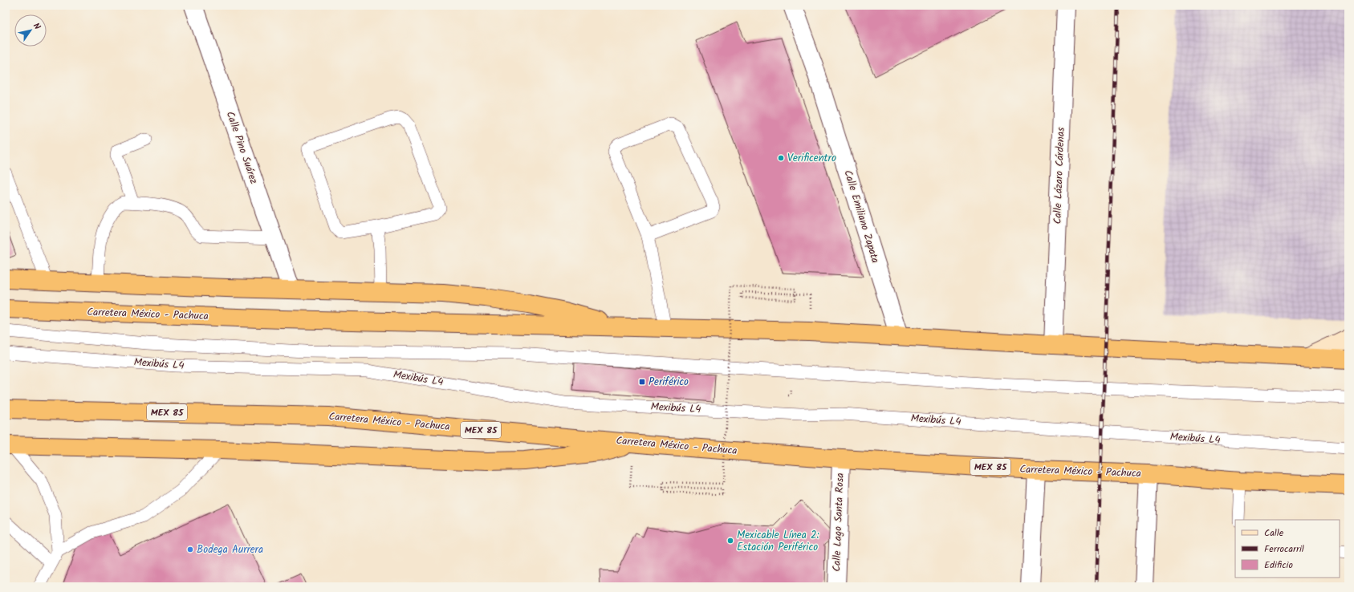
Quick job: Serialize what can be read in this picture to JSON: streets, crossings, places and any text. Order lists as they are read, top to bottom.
{
  "streets": {
    "highway": ["Carretera México - Pachuca", "MEX 85"],
    "street": [
      "Calle Pino Suárez",
      "Calle Lázaro Cárdenas",
      "Calle Emiliano Zapata",
      "Calle Lago Santa Rosa"
    ],
    "lane": ["Mexibús L4"]
  },
  "crossings": [
    ["Calle Lázaro Cárdenas", "Carretera México - Pachuca"],
    ["Calle Emiliano Zapata", "Carretera México - Pachuca"],
    ["Carretera México - Pachuca", "Calle Lago Santa Rosa"]
  ],
  "places": {
    "other": ["Verificentro", "Mexicable Línea 2: Estación Periférico", "Bodega Aurrera"],
    "transit": ["Periférico"]
  },
  "legend": ["Calle", "Ferrocarril", "Edificio"],
  "north": "top right"
}
